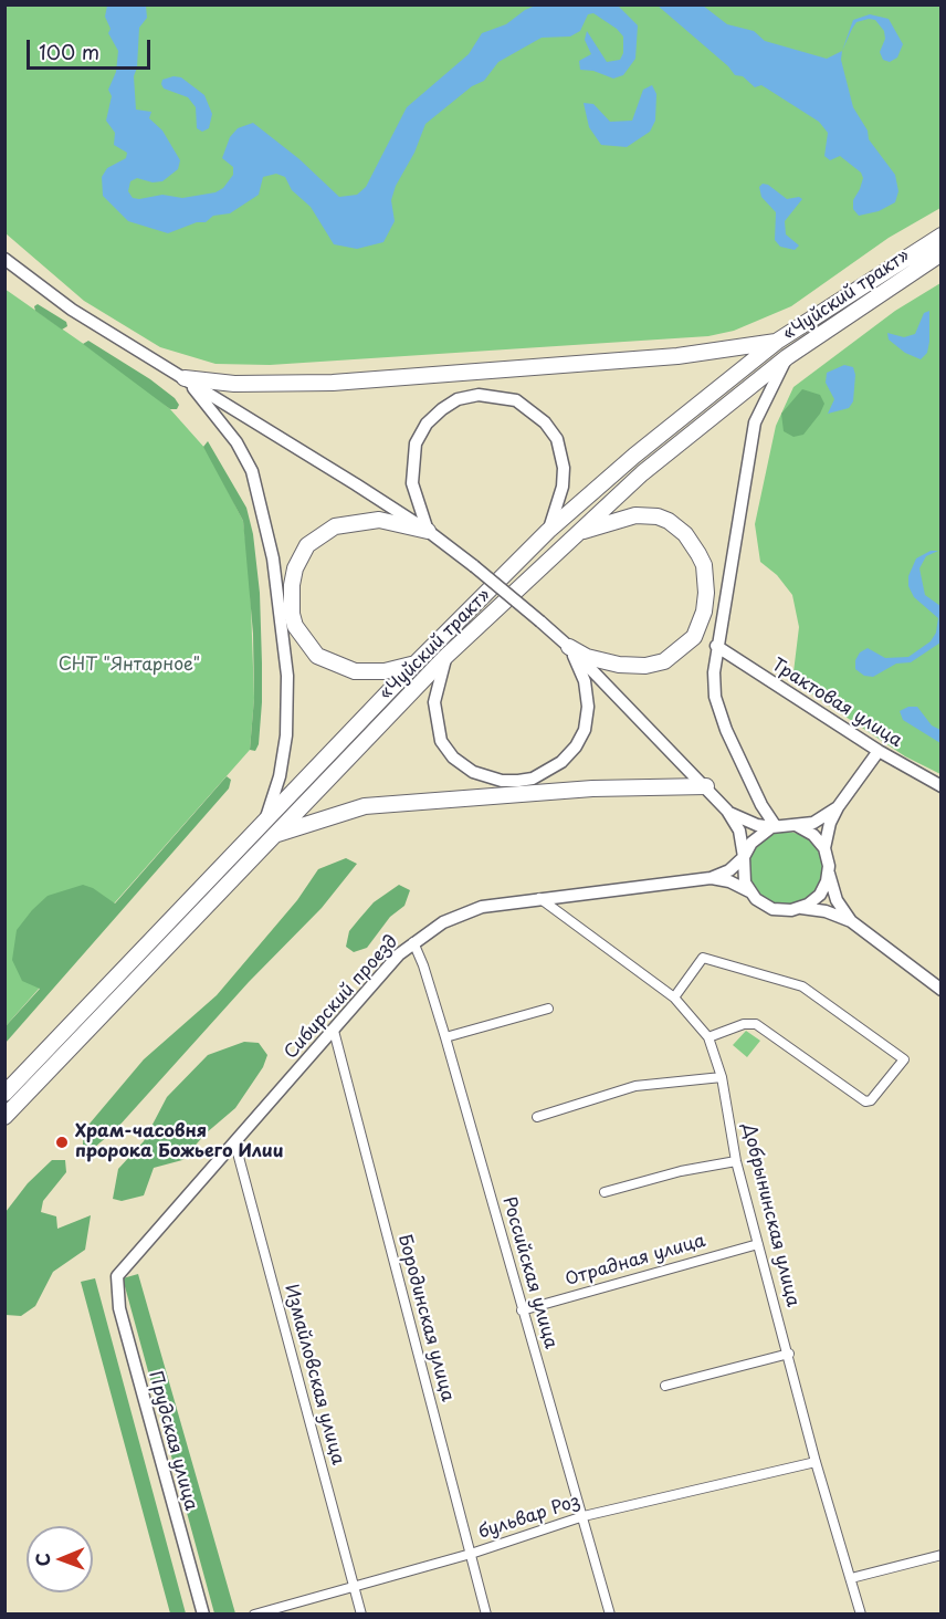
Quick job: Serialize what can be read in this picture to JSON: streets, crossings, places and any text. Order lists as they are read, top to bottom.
{
  "streets": {
    "highway": ["«Чуйский тракт»"],
    "street": [
      "Трактовая улица",
      "Сибирский проезд",
      "Добрынинская улица",
      "Отрадная улица",
      "Российская улица",
      "Бородинская улица",
      "Измайловская улица",
      "Прудская улица",
      "бульвар Роз"
    ]
  },
  "crossings": [
    ["Сибирский проезд", "Добрынинская улица"],
    ["Сибирский проезд", "Российская улица"],
    ["Сибирский проезд", "Бородинская улица"],
    ["Сибирский проезд", "Измайловская улица"],
    ["Сибирский проезд", "Прудская улица"],
    ["Добрынинская улица", "Отрадная улица"],
    ["Добрынинская улица", "бульвар Роз"],
    ["Отрадная улица", "Российская улица"],
    ["Российская улица", "бульвар Роз"],
    ["Бородинская улица", "бульвар Роз"],
    ["Измайловская улица", "бульвар Роз"]
  ],
  "parks": ["СНТ \"Янтарное\""],
  "places": ["Храм-часовня пророка Божьего Илии"],
  "scale_bar": "100 m",
  "north": "left"
}
